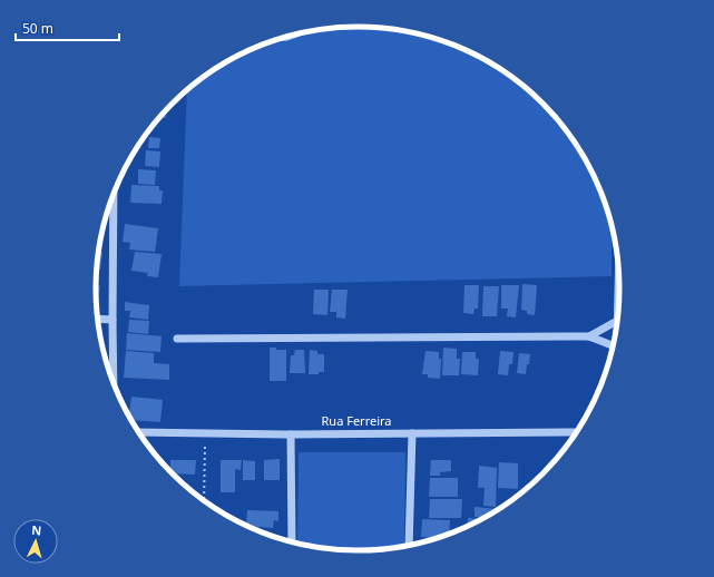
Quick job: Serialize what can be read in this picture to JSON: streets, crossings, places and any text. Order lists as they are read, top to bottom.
{
  "streets": {
    "street": ["Rua Ferreira"]
  },
  "scale_bar": "50 m",
  "north": "top"
}
